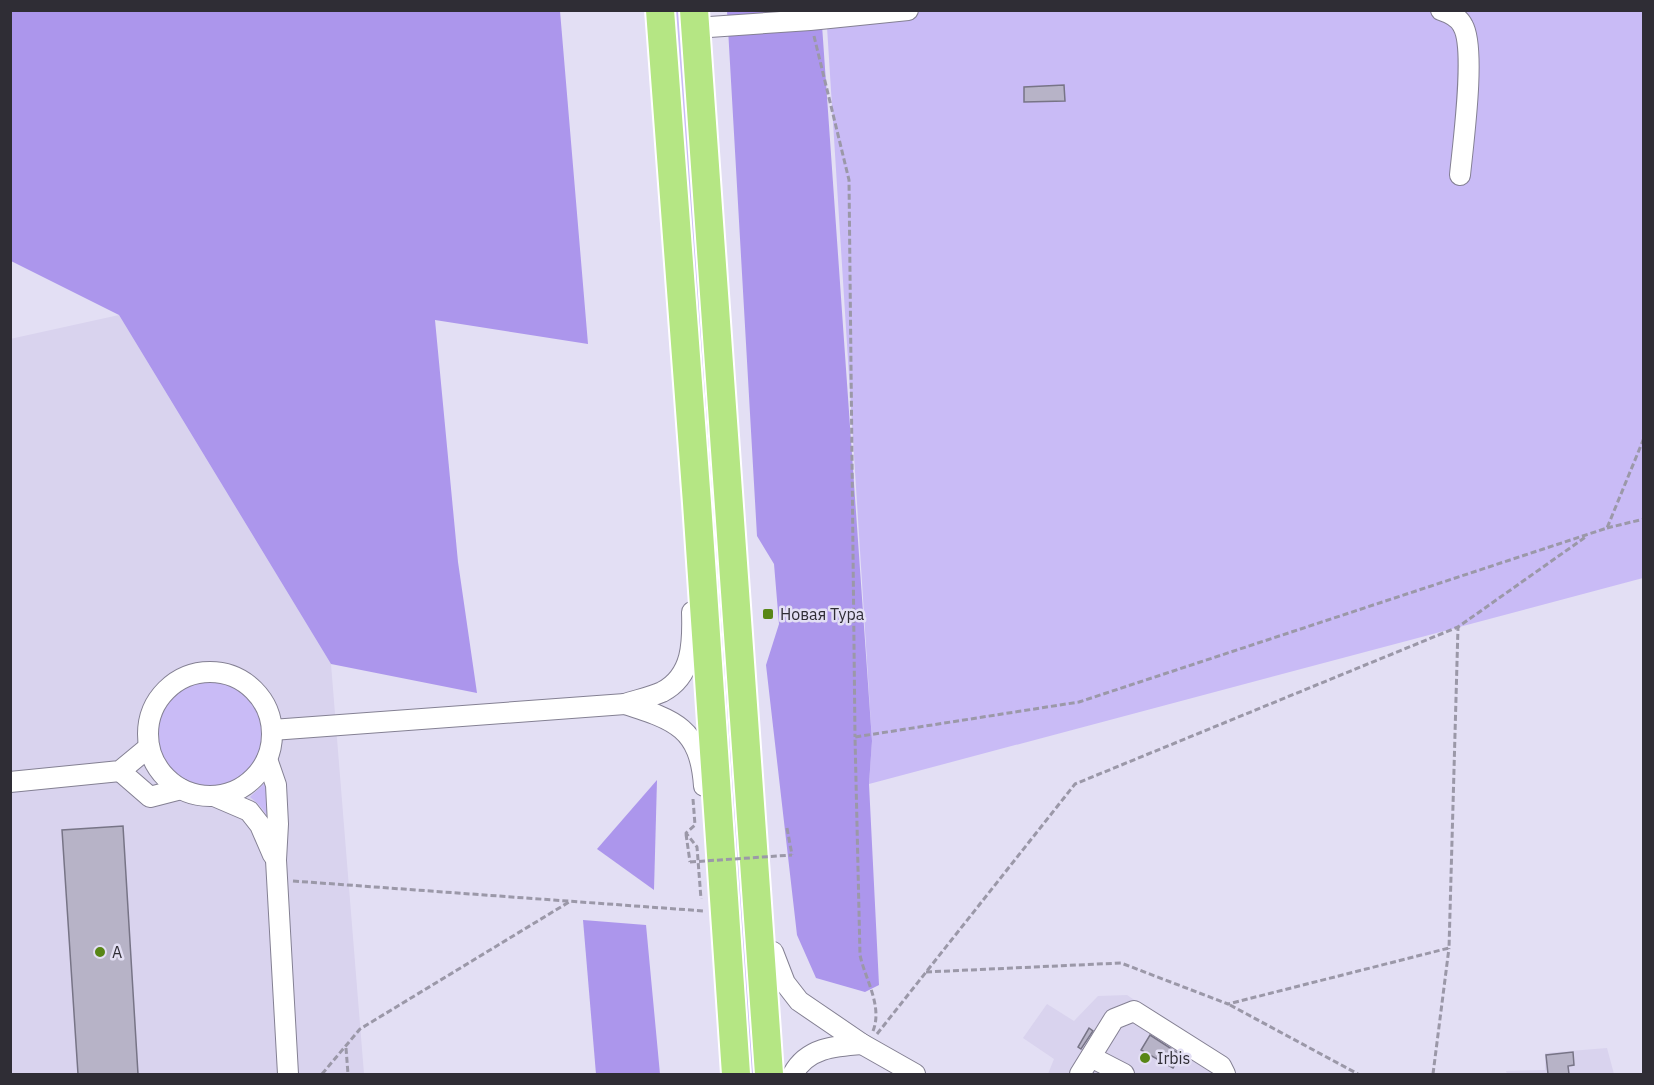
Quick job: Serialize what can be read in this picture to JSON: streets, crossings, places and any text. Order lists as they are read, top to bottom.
{
  "places": {
    "transit": ["Новая Тура"],
    "other": ["А", "Irbis"]
  }
}
